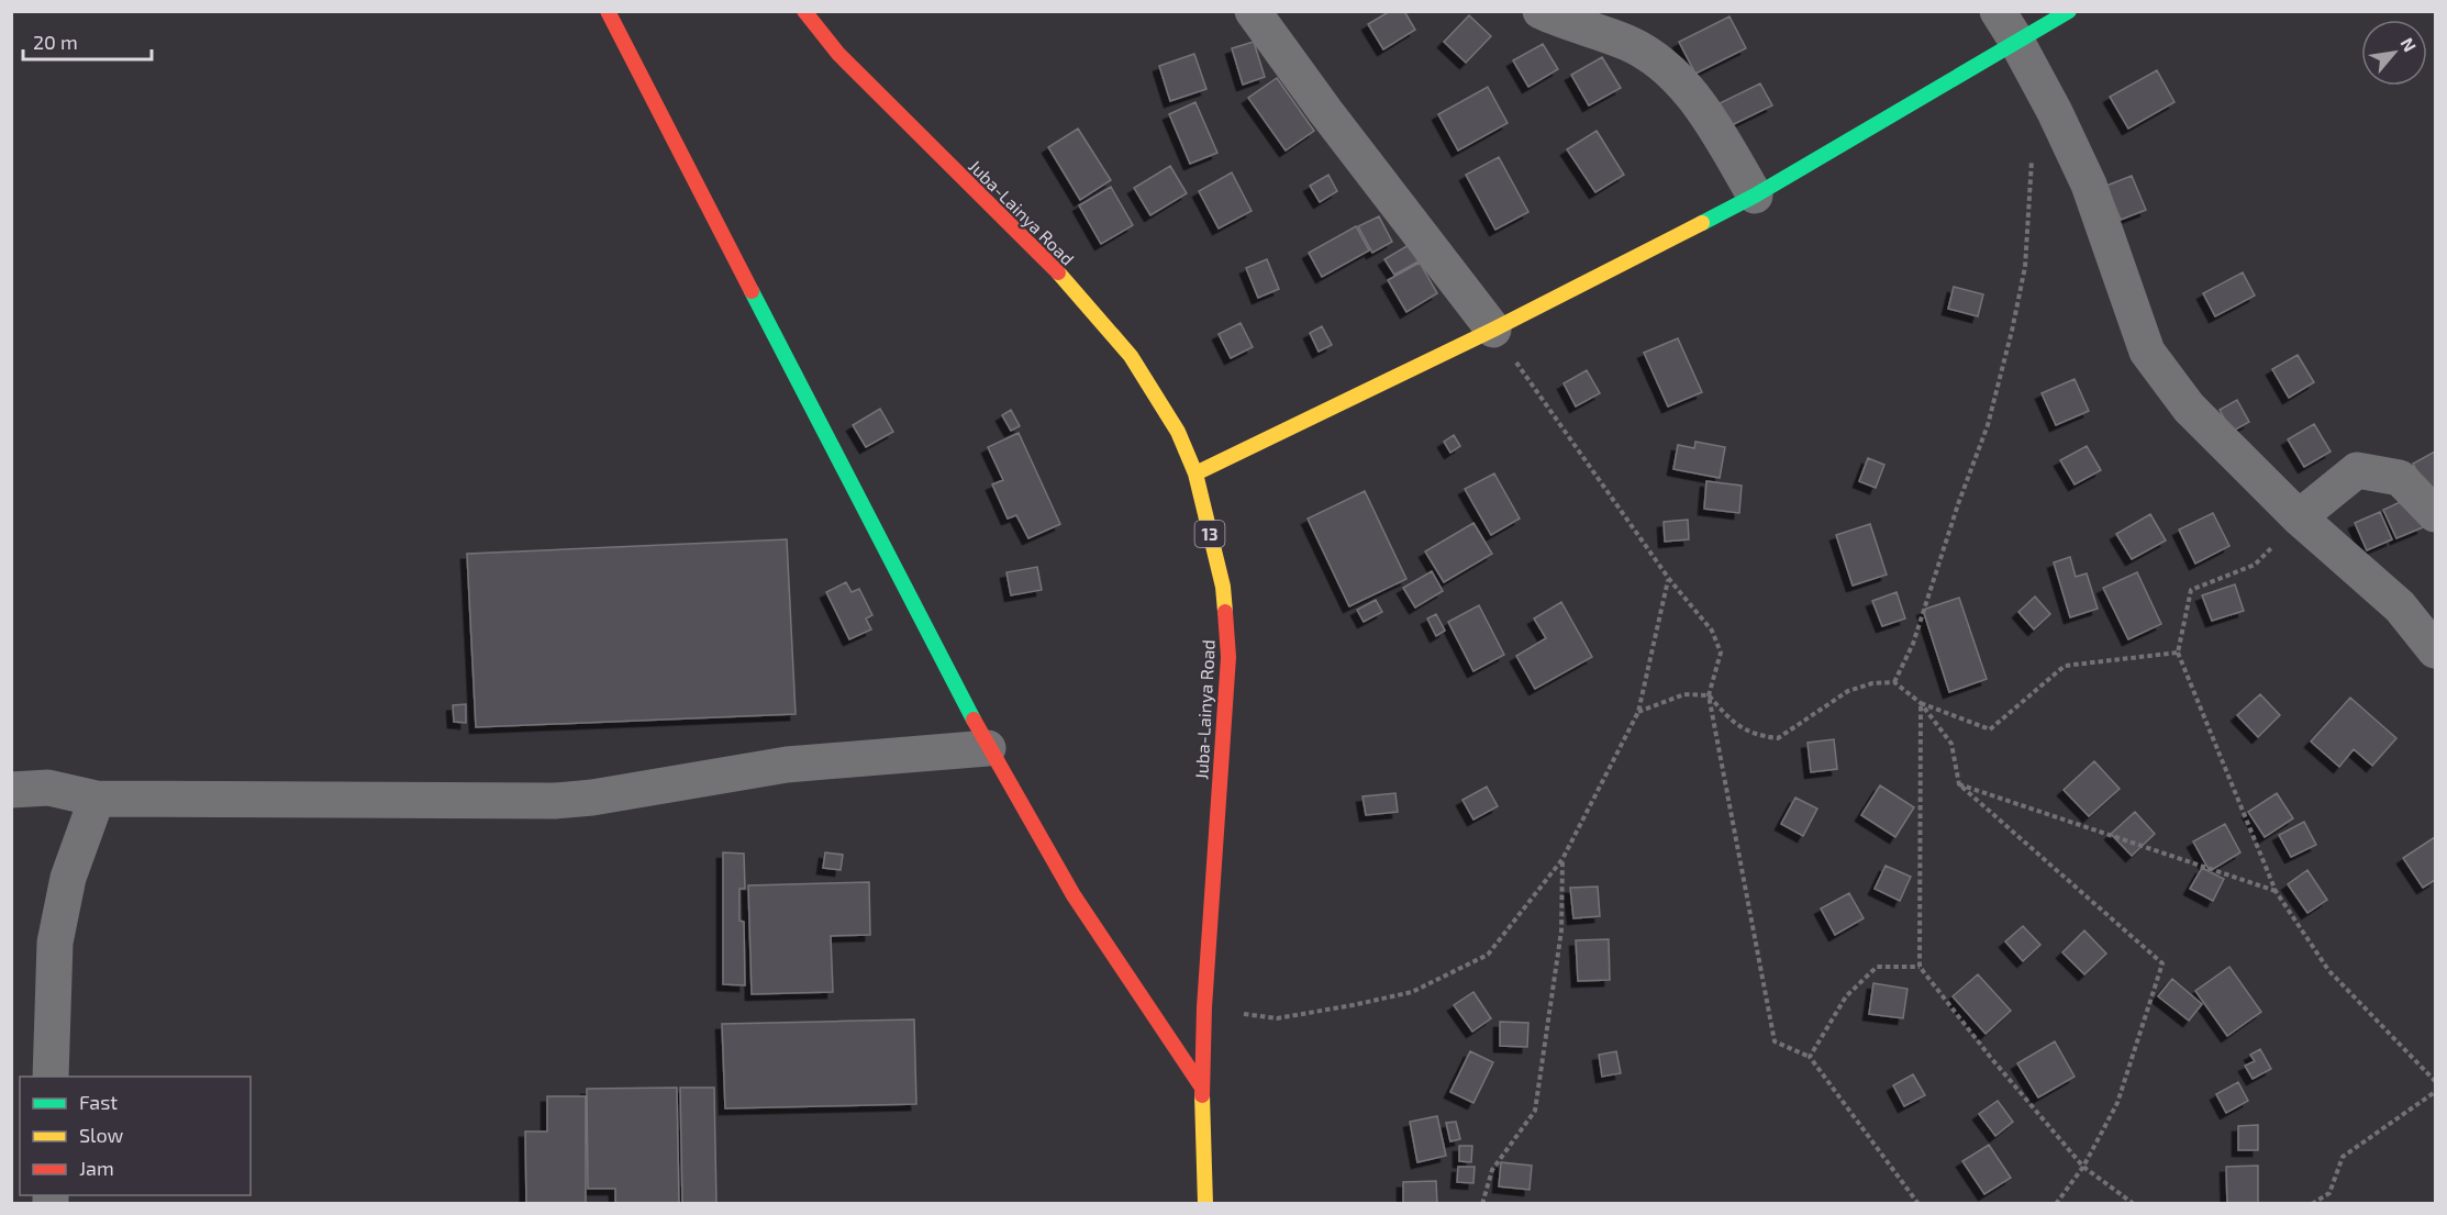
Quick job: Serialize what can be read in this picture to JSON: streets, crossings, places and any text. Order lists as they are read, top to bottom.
{
  "streets": {
    "street": ["Juba-Lainya Road", "13"]
  },
  "legend": ["Fast", "Slow", "Jam"],
  "scale_bar": "20 m",
  "north": "top right"
}
